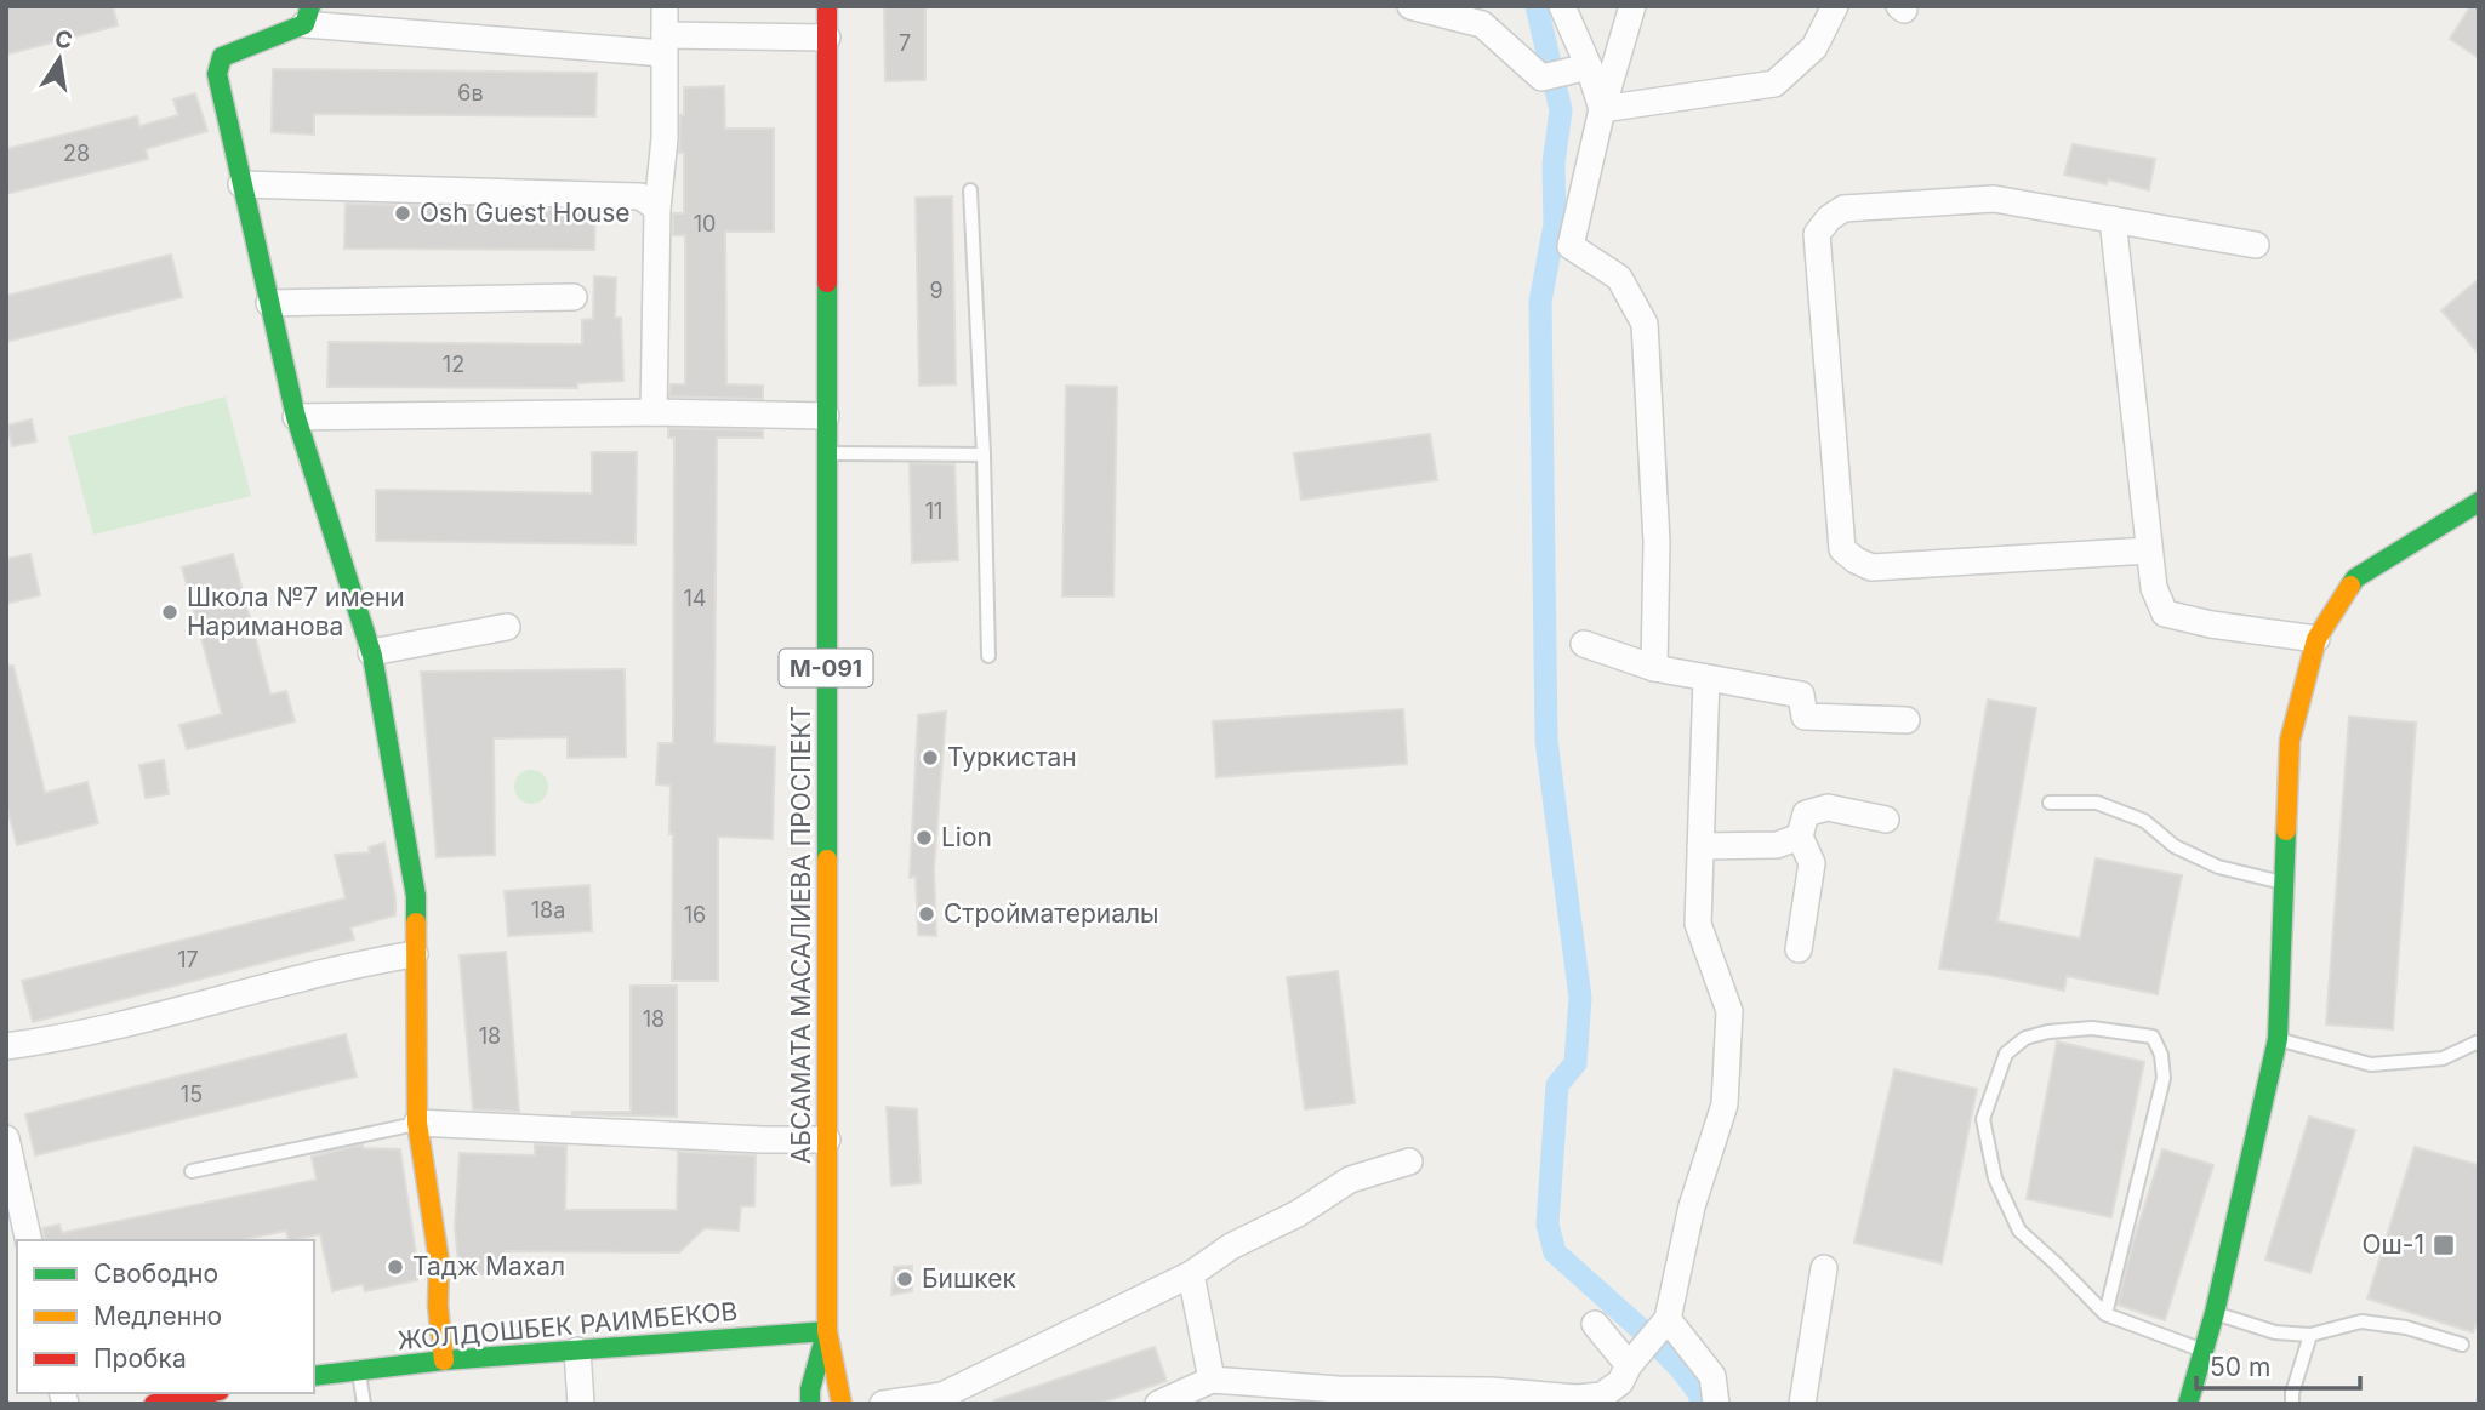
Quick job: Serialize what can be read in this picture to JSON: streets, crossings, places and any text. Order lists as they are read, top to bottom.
{
  "streets": {
    "street": ["М-091", "АБСАМАТА МАСАЛИЕВА ПРОСПЕКТ", "ЖОЛДОШБЕК РАИМБЕКОВ"]
  },
  "crossings": [
    ["М-091", "АБСАМАТА МАСАЛИЕВА ПРОСПЕКТ"],
    ["М-091", "ЖОЛДОШБЕК РАИМБЕКОВ"],
    ["АБСАМАТА МАСАЛИЕВА ПРОСПЕКТ", "ЖОЛДОШБЕК РАИМБЕКОВ"]
  ],
  "places": {
    "other": [
      "Osh Guest House",
      "Школа №7 имени Нариманова",
      "Туркистан",
      "Lion",
      "Стройматериалы",
      "Тадж Махал",
      "Бишкек"
    ],
    "transit": ["Ош-1"]
  },
  "house_numbers": [
    "7",
    "6в",
    "28",
    "10",
    "9",
    "12",
    "11",
    "14",
    "18а",
    "16",
    "17",
    "18",
    "18",
    "15"
  ],
  "legend": ["Свободно", "Медленно", "Пробка"],
  "scale_bar": "50 m",
  "north": "top"
}
